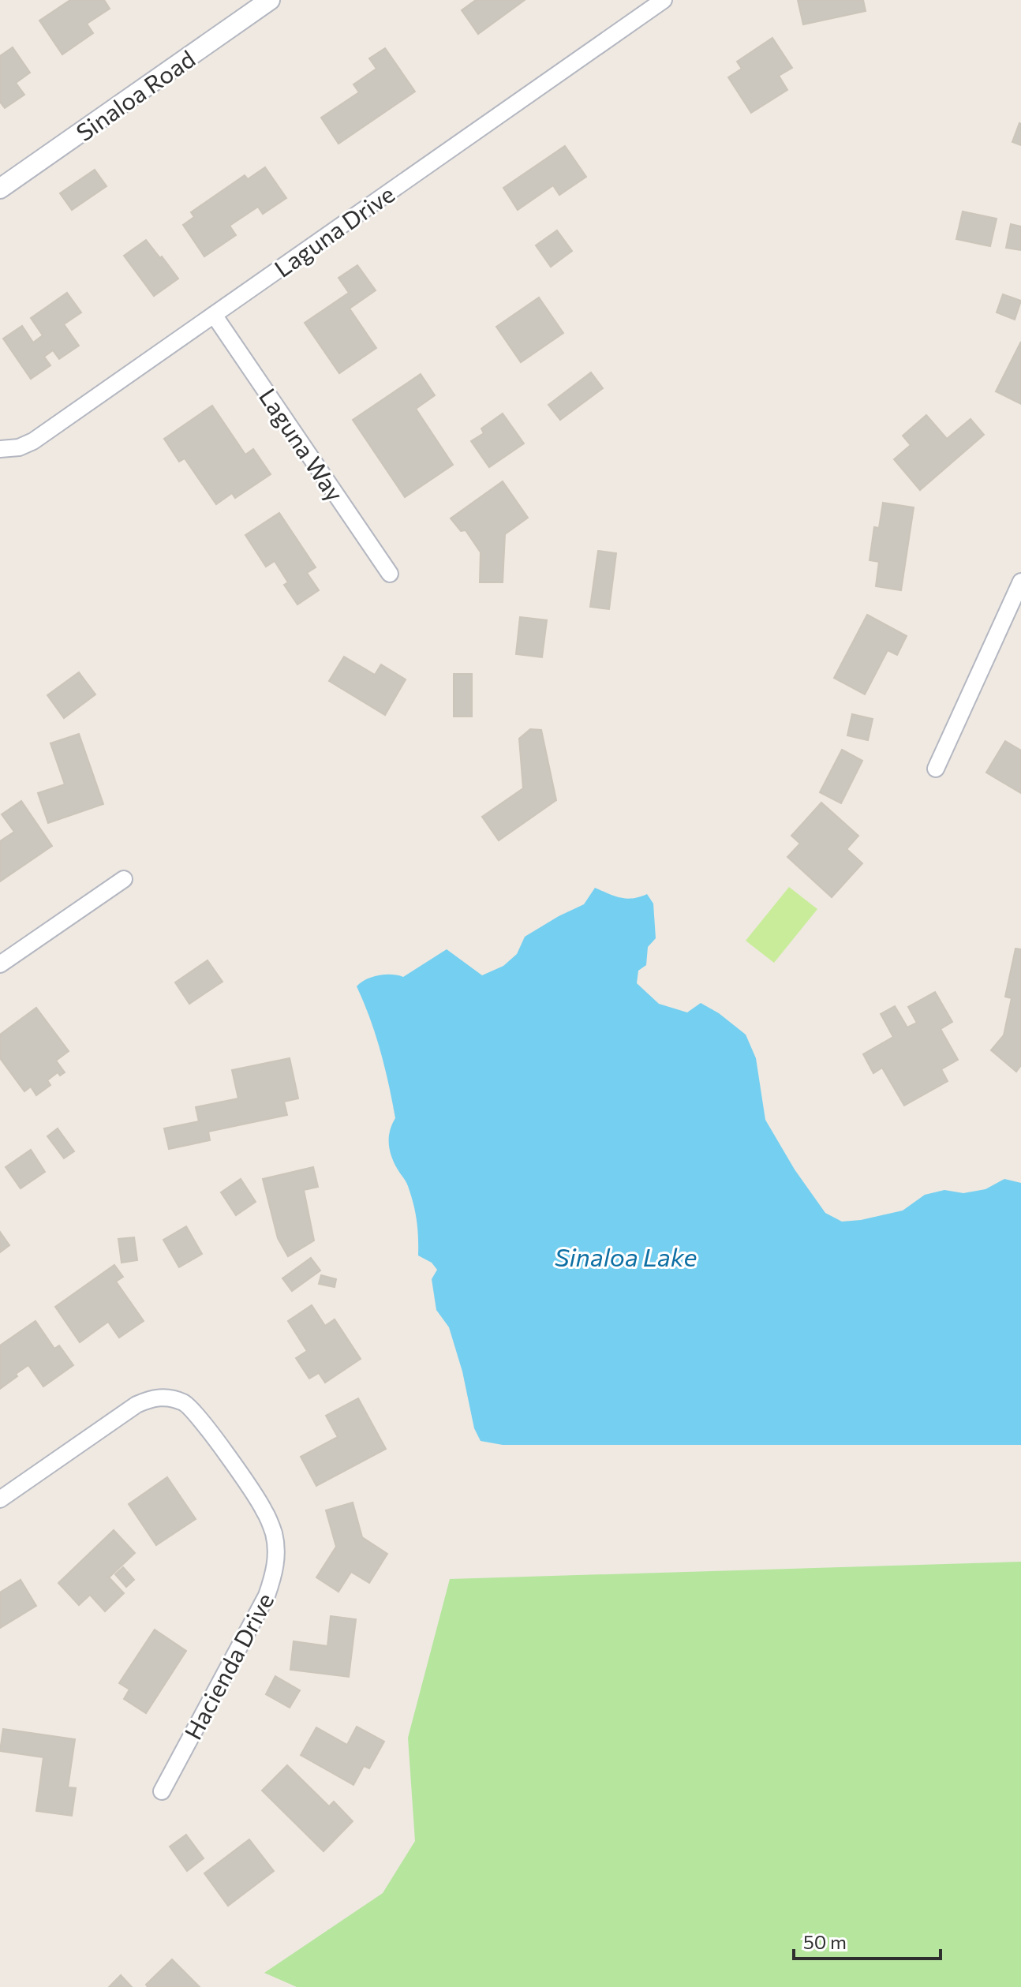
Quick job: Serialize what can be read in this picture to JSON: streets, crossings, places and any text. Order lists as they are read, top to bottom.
{
  "streets": {
    "street": [
      "Sinaloa Road",
      "Laguna Drive",
      "Laguna Way",
      "Hacienda Drive"
    ]
  },
  "crossings": [
    ["Laguna Drive", "Laguna Way"]
  ],
  "water": ["Sinaloa Lake"],
  "scale_bar": "50 m"
}
